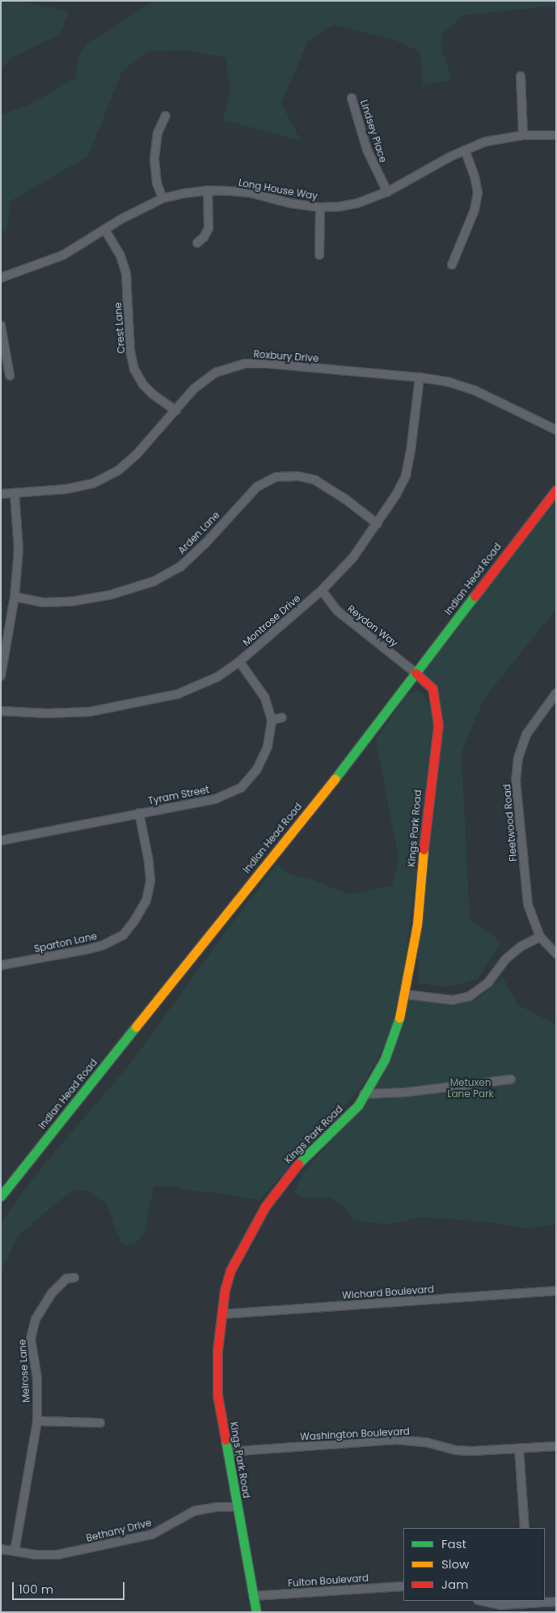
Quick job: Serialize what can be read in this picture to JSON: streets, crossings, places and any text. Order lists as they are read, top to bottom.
{
  "streets": {
    "street": [
      "Lindsey Place",
      "Long House Way",
      "Crest Lane",
      "Roxbury Drive",
      "Arden Lane",
      "Indian Head Road",
      "Montrose Drive",
      "Reydon Way",
      "Tyram Street",
      "Fleetwood Road",
      "Kings Park Road",
      "Sparton Lane",
      "Wichard Boulevard",
      "Melrose Lane",
      "Washington Boulevard",
      "Bethany Drive",
      "Fulton Boulevard"
    ]
  },
  "crossings": [
    ["Lindsey Place", "Long House Way"],
    ["Long House Way", "Crest Lane"],
    ["Crest Lane", "Roxbury Drive"],
    ["Roxbury Drive", "Montrose Drive"],
    ["Arden Lane", "Montrose Drive"],
    ["Indian Head Road", "Reydon Way"],
    ["Indian Head Road", "Kings Park Road"],
    ["Montrose Drive", "Reydon Way"],
    ["Montrose Drive", "Tyram Street"],
    ["Reydon Way", "Kings Park Road"],
    ["Tyram Street", "Sparton Lane"],
    ["Kings Park Road", "Wichard Boulevard"],
    ["Kings Park Road", "Washington Boulevard"],
    ["Kings Park Road", "Bethany Drive"],
    ["Kings Park Road", "Fulton Boulevard"],
    ["Melrose Lane", "Bethany Drive"]
  ],
  "parks": ["Metuxen Lane Park"],
  "legend": ["Fast", "Slow", "Jam"],
  "scale_bar": "100 m"
}
